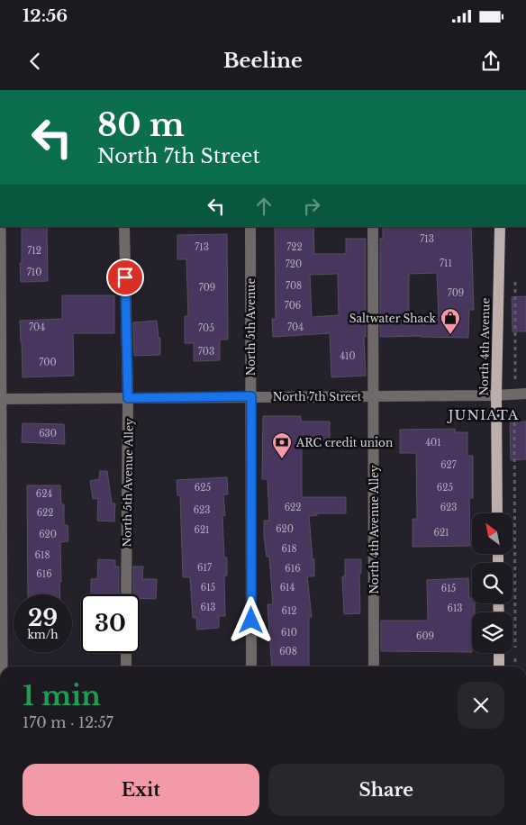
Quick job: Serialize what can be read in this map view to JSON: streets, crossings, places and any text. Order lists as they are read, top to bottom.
{
  "streets": {
    "main road": ["North 4th Avenue"],
    "street": [
      "North 5th Avenue",
      "North 7th Street",
      "North 5th Avenue Alley",
      "North 4th Avenue Alley"
    ]
  },
  "crossings": [
    ["North 5th Avenue", "North 7th Street"],
    ["North 4th Avenue", "North 7th Street"],
    ["North 7th Street", "North 5th Avenue Alley"],
    ["North 7th Street", "North 4th Avenue Alley"]
  ],
  "districts": ["JUNIATA"],
  "places": {
    "shop": ["Saltwater Shack"],
    "bank": ["ARC credit union"]
  },
  "house_numbers": [
    "713",
    "713",
    "722",
    "712",
    "711",
    "720",
    "710",
    "708",
    "709",
    "709",
    "706",
    "704",
    "704",
    "705",
    "703",
    "410",
    "700",
    "630",
    "401",
    "627",
    "625",
    "625",
    "624",
    "622",
    "623",
    "623",
    "622",
    "620",
    "621",
    "621",
    "620",
    "618",
    "618",
    "617",
    "616",
    "616",
    "615",
    "614",
    "615",
    "613",
    "613",
    "612",
    "610",
    "609",
    "608"
  ],
  "north": "top left",
  "page": {
    "status": "12:56",
    "header": "Beeline",
    "turn": ["80 m", "North 7th Street"],
    "speed": "29 km/h",
    "limit": "30",
    "heading": ["1 min", "170 m · 12:57"],
    "buttons": ["Exit", "Share"]
  }
}
